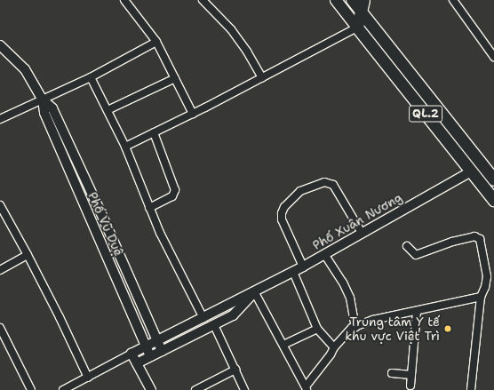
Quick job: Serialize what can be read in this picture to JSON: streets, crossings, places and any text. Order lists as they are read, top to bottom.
{
  "streets": {
    "highway": ["QL.2"],
    "street": ["Phố Xuân Nương", "Phố Vũ Duệ"]
  },
  "crossings": [
    ["QL.2", "Phố Xuân Nương"],
    ["Phố Xuân Nương", "Phố Vũ Duệ"]
  ],
  "places": ["Trung tâm Y tế khu vực Việt Trì"]
}
